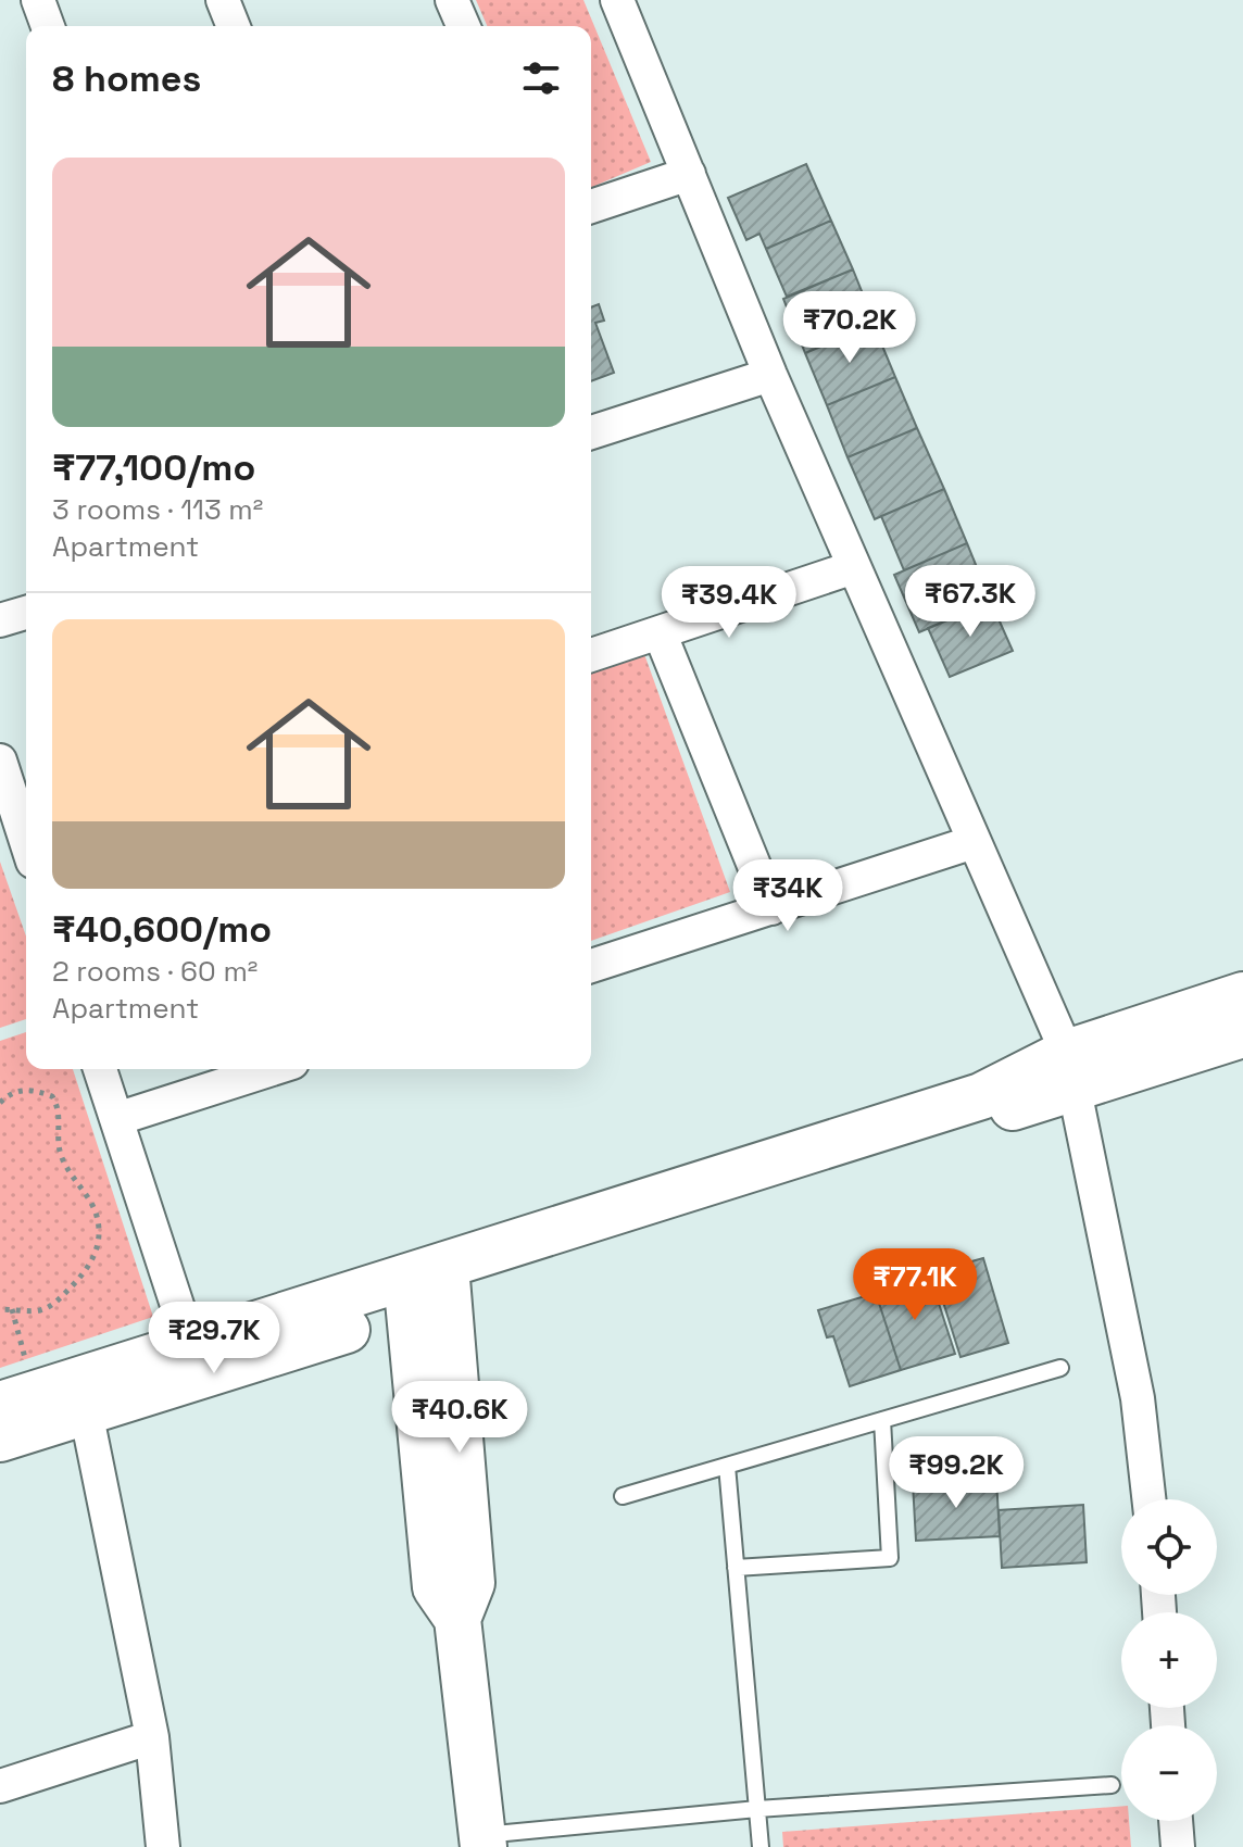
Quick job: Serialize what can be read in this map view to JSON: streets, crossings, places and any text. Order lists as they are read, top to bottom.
{
  "page": {
    "heading": "8 homes",
    "list": [
      {
        "name": "₹77,100/mo",
        "note": "3 rooms · 113 m² · Apartment"
      },
      {
        "name": "₹40,600/mo",
        "note": "2 rooms · 60 m² · Apartment"
      }
    ],
    "price": [
      "₹70.2K",
      "₹67.3K",
      "₹39.4K",
      "₹34K",
      "₹77.1K",
      "₹29.7K",
      "₹40.6K",
      "₹99.2K"
    ],
    "map_buttons": ["+", "−"]
  }
}
